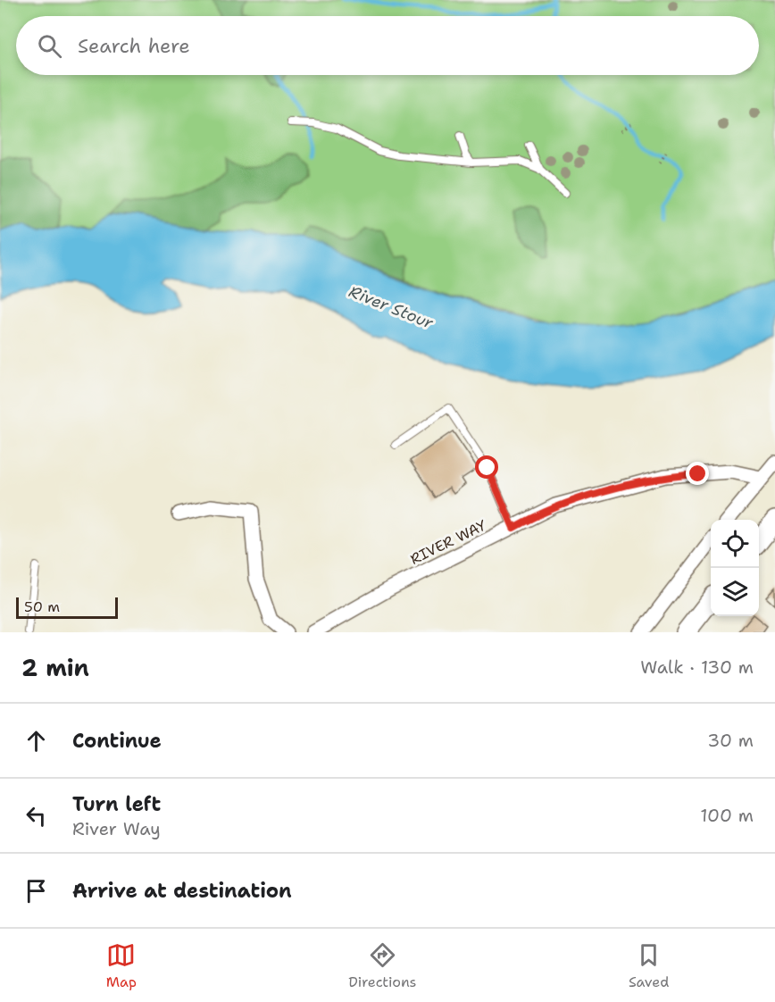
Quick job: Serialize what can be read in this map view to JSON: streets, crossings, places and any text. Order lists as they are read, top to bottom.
{
  "streets": {
    "street": ["RIVER WAY"]
  },
  "water": ["River Stour"],
  "scale_bar": "50 m",
  "page": {
    "search": "Search here",
    "scale": "50 m",
    "heading": ["2 min", "Walk · 130 m"],
    "list": [
      ["Continue", "30 m"],
      ["Turn left", "River Way", "100 m"],
      "Arrive at destination"
    ],
    "nav": ["Map", "Directions", "Saved"]
  }
}
